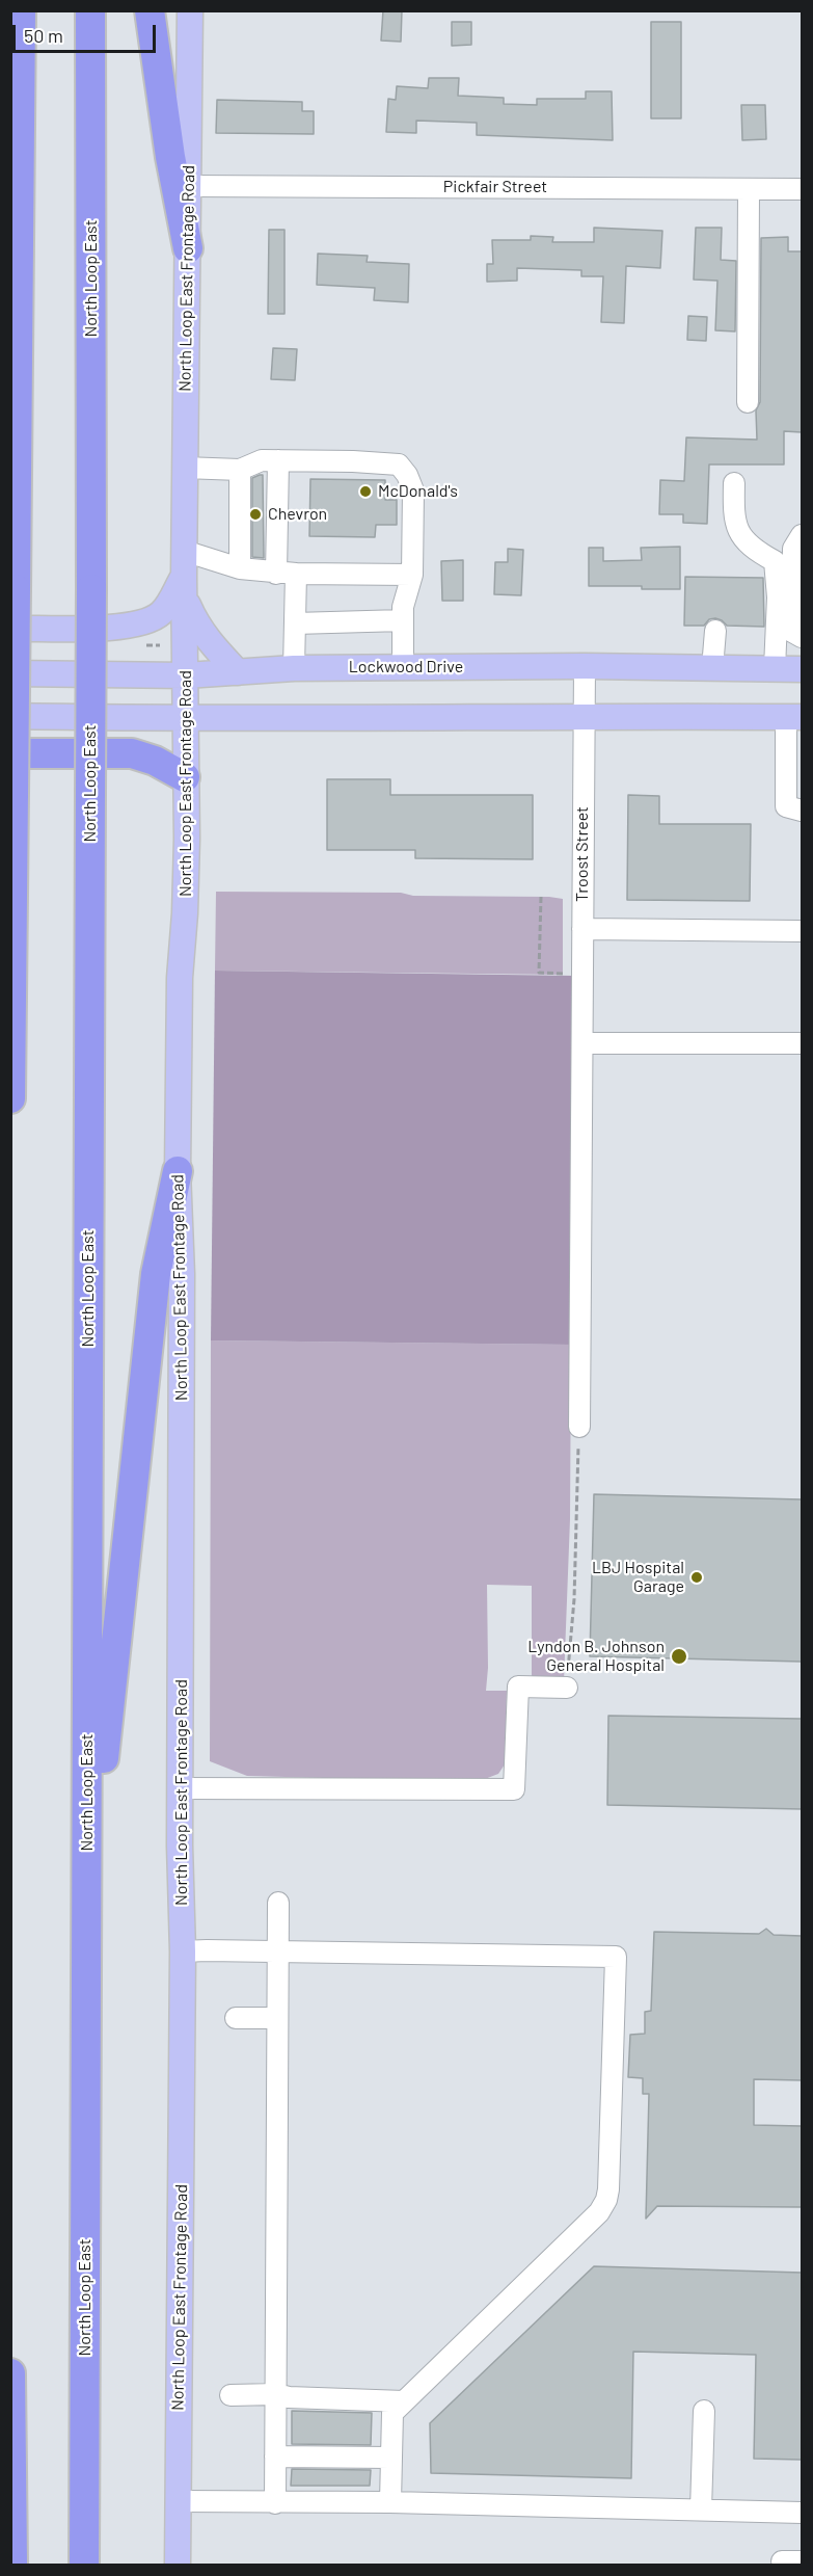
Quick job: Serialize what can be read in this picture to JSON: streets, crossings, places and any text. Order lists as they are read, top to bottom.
{
  "streets": {
    "highway": ["North Loop East"],
    "main road": ["North Loop East Frontage Road", "Lockwood Drive"],
    "street": ["Pickfair Street", "Troost Street"]
  },
  "crossings": [
    ["Pickfair Street", "North Loop East Frontage Road"],
    ["North Loop East Frontage Road", "Lockwood Drive"],
    ["Lockwood Drive", "Troost Street"]
  ],
  "places": [
    "McDonald's",
    "Chevron",
    "LBJ Hospital Garage",
    "Lyndon B. Johnson General Hospital"
  ],
  "scale_bar": "50 m"
}
